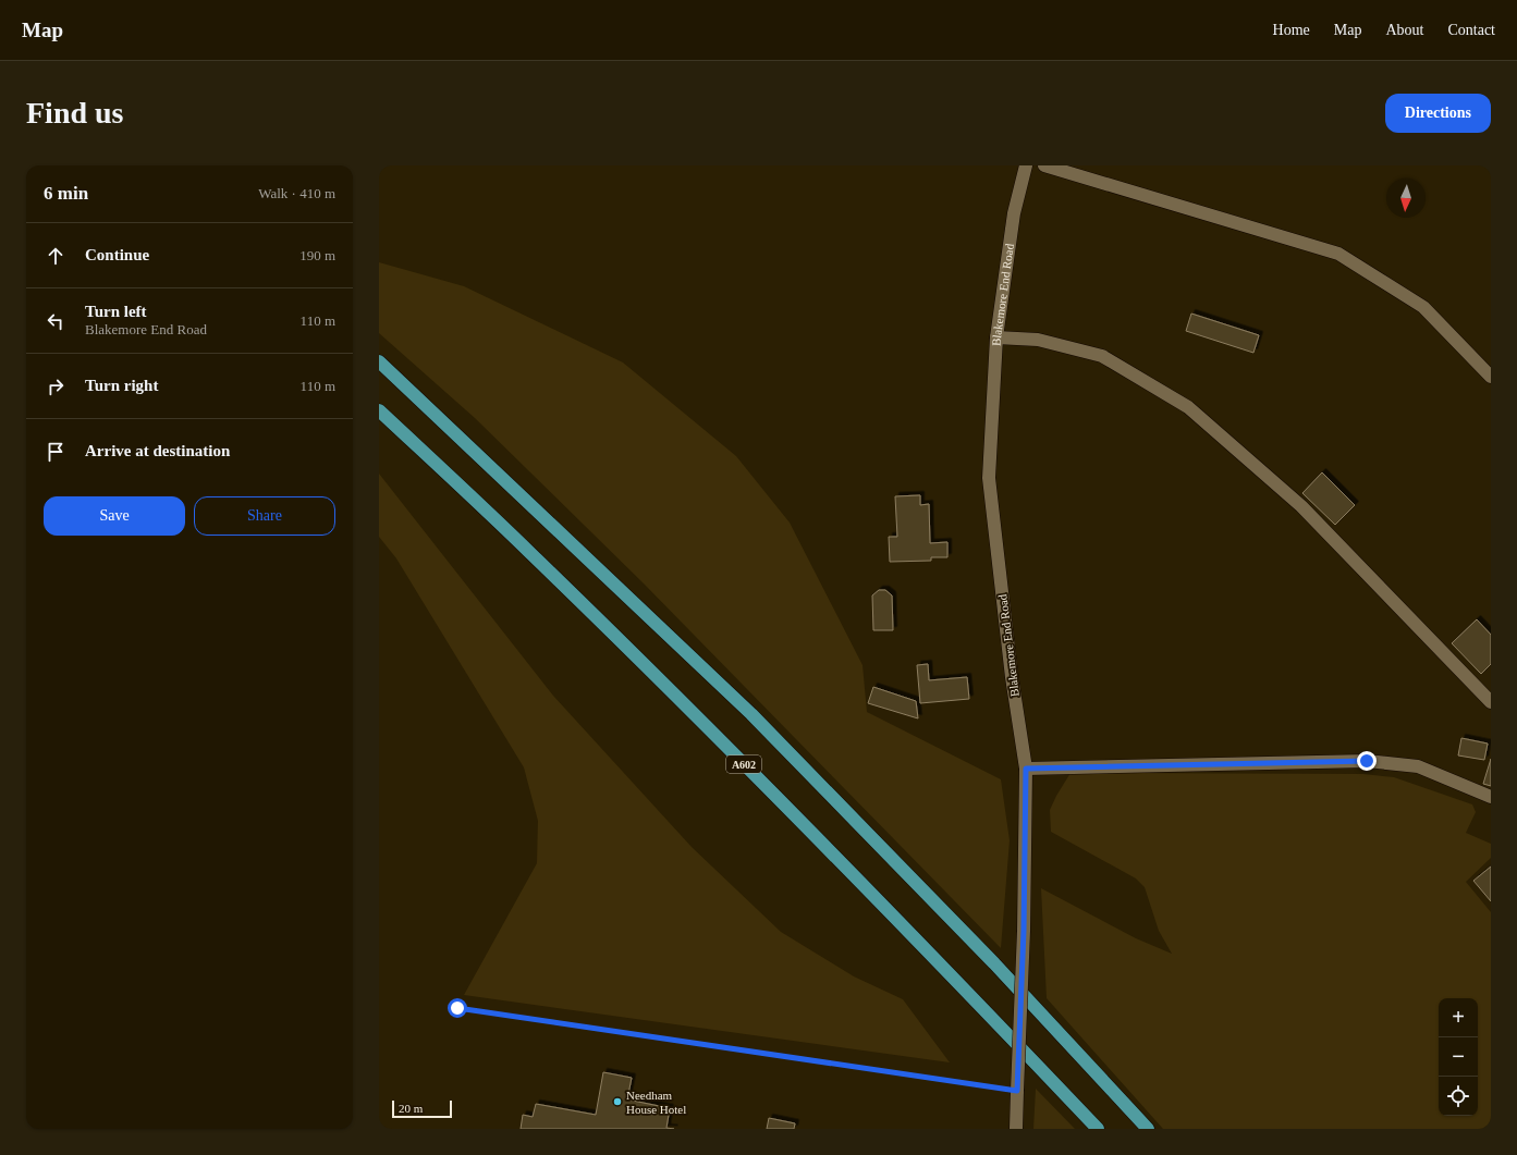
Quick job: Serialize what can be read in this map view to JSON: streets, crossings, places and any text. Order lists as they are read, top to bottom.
{
  "streets": {
    "main road": ["A602"],
    "street": ["Blakemore End Road"]
  },
  "places": ["Needham House Hotel"],
  "scale_bar": "20 m",
  "north": "bottom",
  "page": {
    "header": "Map",
    "nav": [
      "Home",
      "Map",
      "About",
      "Contact"
    ],
    "buttons": [
      "Directions",
      ["Save", "Share"]
    ],
    "title": "Find us",
    "heading": ["6 min", "Walk · 410 m"],
    "list": [
      ["Continue", "190 m"],
      ["Turn left", "Blakemore End Road", "110 m"],
      ["Turn right", "110 m"],
      "Arrive at destination"
    ],
    "map_buttons": ["+", "−"],
    "scale": "20 m"
  }
}
